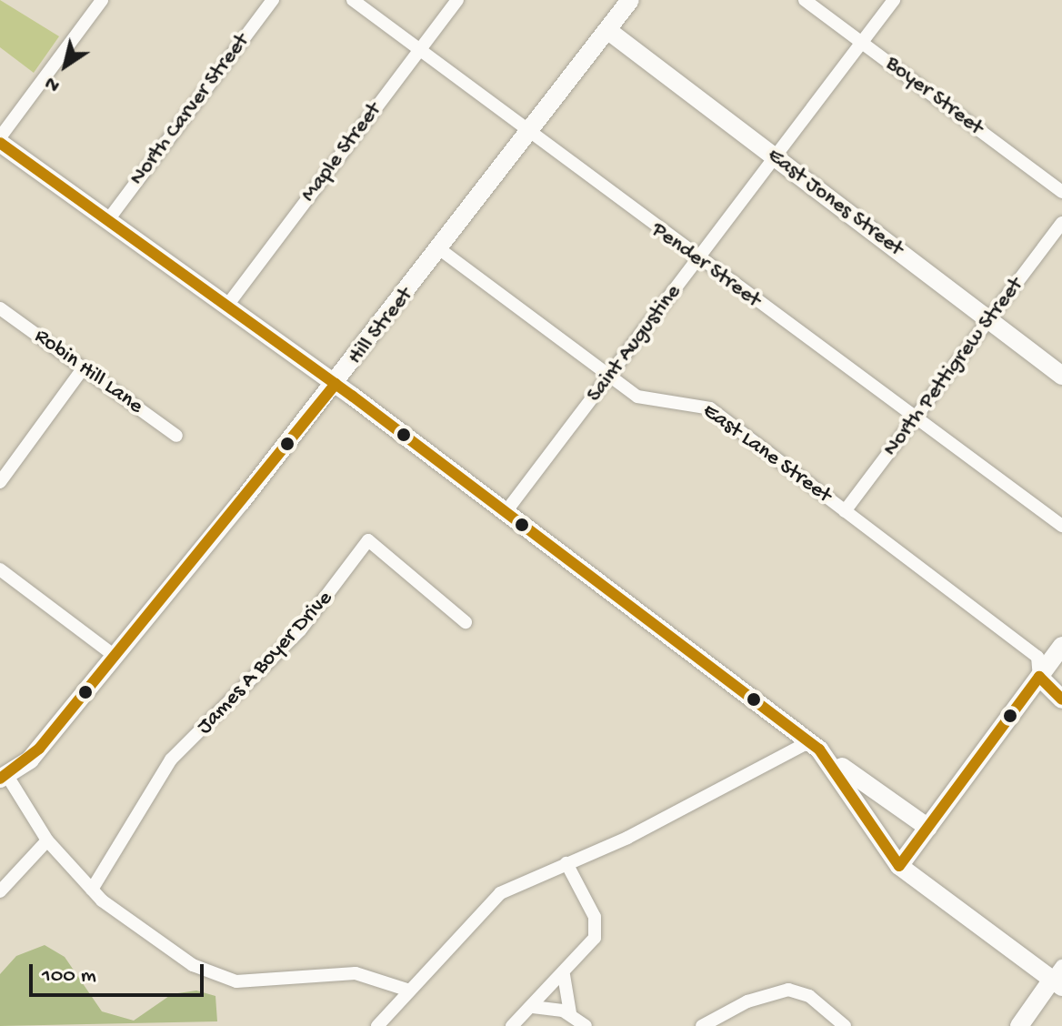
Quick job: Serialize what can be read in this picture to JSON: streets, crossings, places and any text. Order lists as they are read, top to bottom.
{
  "streets": {
    "street": [
      "Boyer Street",
      "North Carver Street",
      "Maple Street",
      "East Jones Street",
      "Pender Street",
      "Hill Street",
      "Saint Augustine",
      "North Pettigrew Street",
      "Robin Hill Lane",
      "East Lane Street",
      "James A Boyer Drive"
    ]
  },
  "crossings": [
    ["Boyer Street", "Saint Augustine"],
    ["Maple Street", "Pender Street"],
    ["East Jones Street", "Hill Street"],
    ["East Jones Street", "Saint Augustine"],
    ["East Jones Street", "North Pettigrew Street"],
    ["Pender Street", "Hill Street"],
    ["Pender Street", "Saint Augustine"],
    ["Pender Street", "North Pettigrew Street"],
    ["Hill Street", "East Lane Street"],
    ["Saint Augustine", "East Lane Street"],
    ["North Pettigrew Street", "East Lane Street"]
  ],
  "scale_bar": "100 m",
  "north": "bottom left"
}
